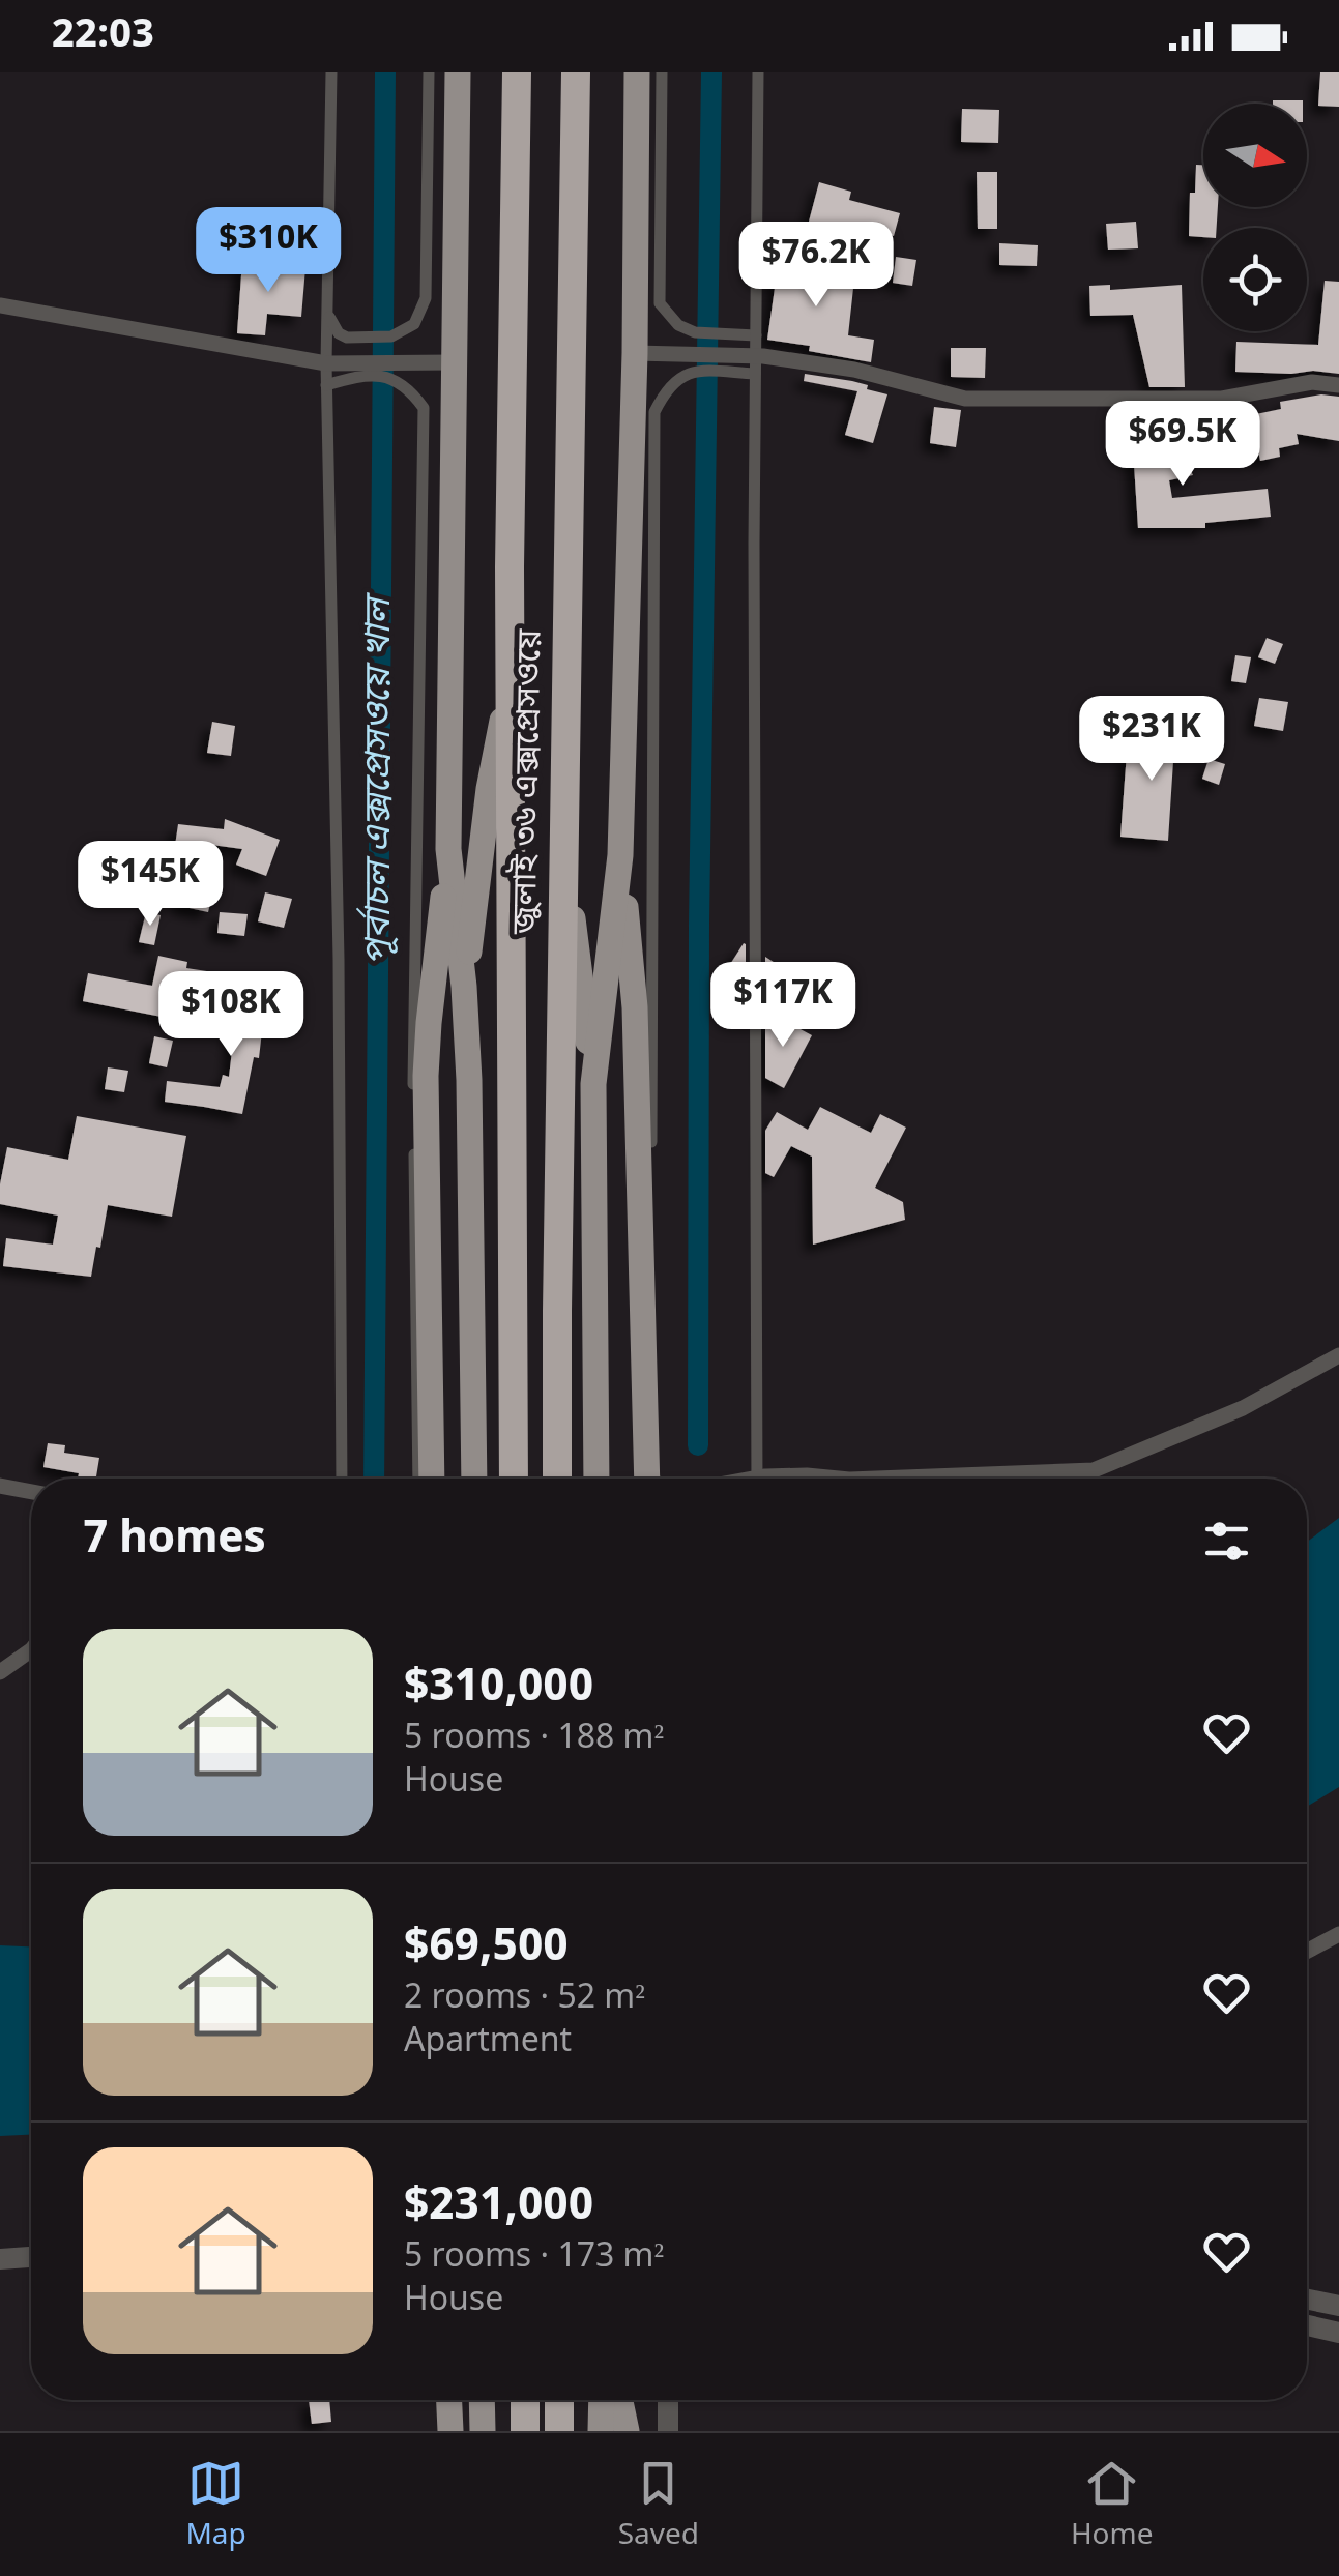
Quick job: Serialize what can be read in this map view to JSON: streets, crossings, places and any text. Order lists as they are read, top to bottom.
{
  "streets": {
    "highway": ["জুলাই ৩৬ এক্সপ্রেসওয়ে"]
  },
  "water": ["পূর্বাচল এক্সপ্রেসওয়ে খাল"],
  "north": "right",
  "page": {
    "status": "22:03",
    "price": [
      "$310K",
      "$76.2K",
      "$69.5K",
      "$231K",
      "$145K",
      "$117K",
      "$108K"
    ],
    "heading": "7 homes",
    "list": [
      {
        "name": "$310,000",
        "note": "5 rooms · 188 m² · House"
      },
      {
        "name": "$69,500",
        "note": "2 rooms · 52 m² · Apartment"
      },
      {
        "name": "$231,000",
        "note": "5 rooms · 173 m² · House"
      }
    ],
    "tabs": ["Map", "Saved", "Home"]
  }
}
